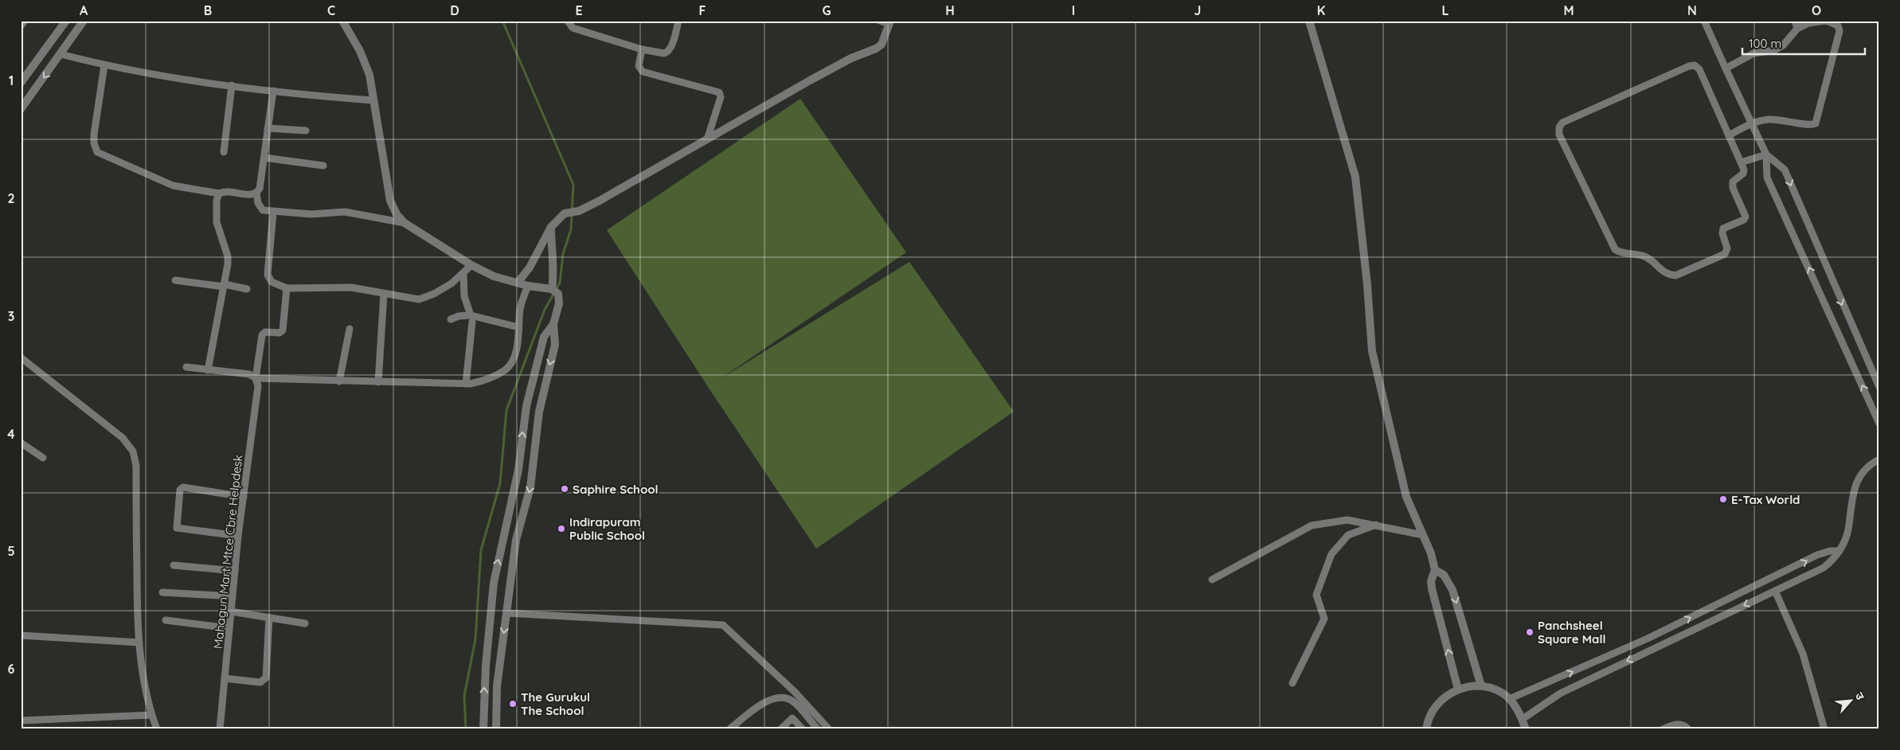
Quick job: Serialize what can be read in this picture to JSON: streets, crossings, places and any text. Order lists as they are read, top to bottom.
{
  "streets": {
    "street": ["Mahagun Mart Mtce Cbre Helpdesk"]
  },
  "places": [
    "Saphire School",
    "E-Tax World",
    "Indirapuram Public School",
    "Panchsheel Square Mall",
    "The Gurukul The School"
  ],
  "scale_bar": "100 m",
  "north": "top right",
  "grid": {
    "columns": [
      "A",
      "B",
      "C",
      "D",
      "E",
      "F",
      "G",
      "H",
      "I",
      "J",
      "K",
      "L",
      "M",
      "N",
      "O"
    ],
    "rows": [
      "1",
      "2",
      "3",
      "4",
      "5",
      "6"
    ]
  }
}
